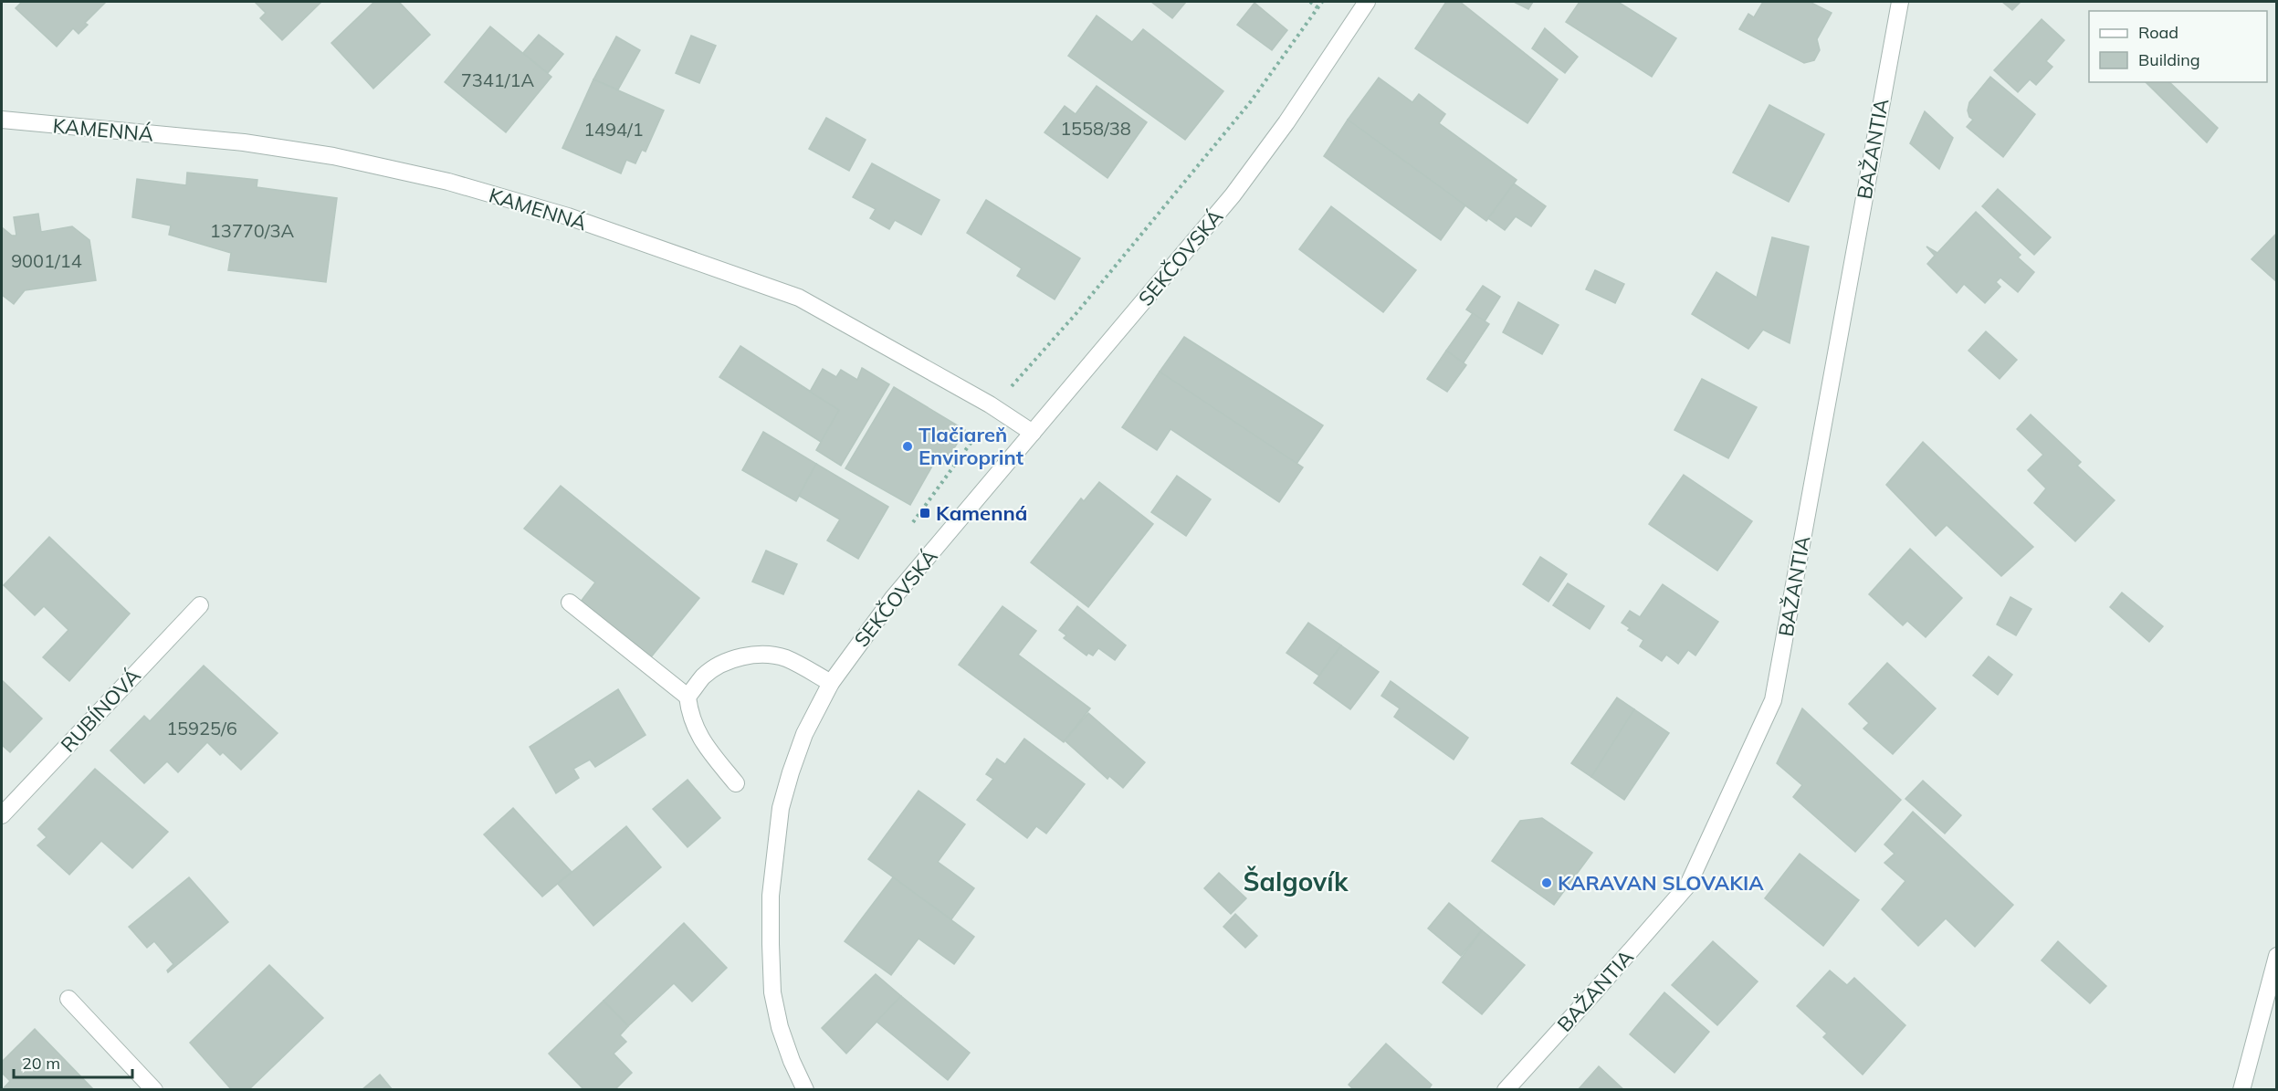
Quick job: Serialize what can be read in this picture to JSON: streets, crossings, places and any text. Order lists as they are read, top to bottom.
{
  "streets": {
    "street": [
      "KAMENNÁ",
      "BAŽANTIA",
      "SEKČOVSKÁ",
      "RUBÍNOVÁ"
    ]
  },
  "crossings": [
    ["KAMENNÁ", "SEKČOVSKÁ"]
  ],
  "districts": ["Šalgovík"],
  "places": {
    "other": ["Tlačiareň Enviroprint", "KARAVAN SLOVAKIA"],
    "transit": ["Kamenná"]
  },
  "house_numbers": [
    "7341/1A",
    "1558/38",
    "1494/1",
    "13770/3A",
    "9001/14",
    "15925/6"
  ],
  "legend": ["Road", "Building"],
  "scale_bar": "20 m"
}
